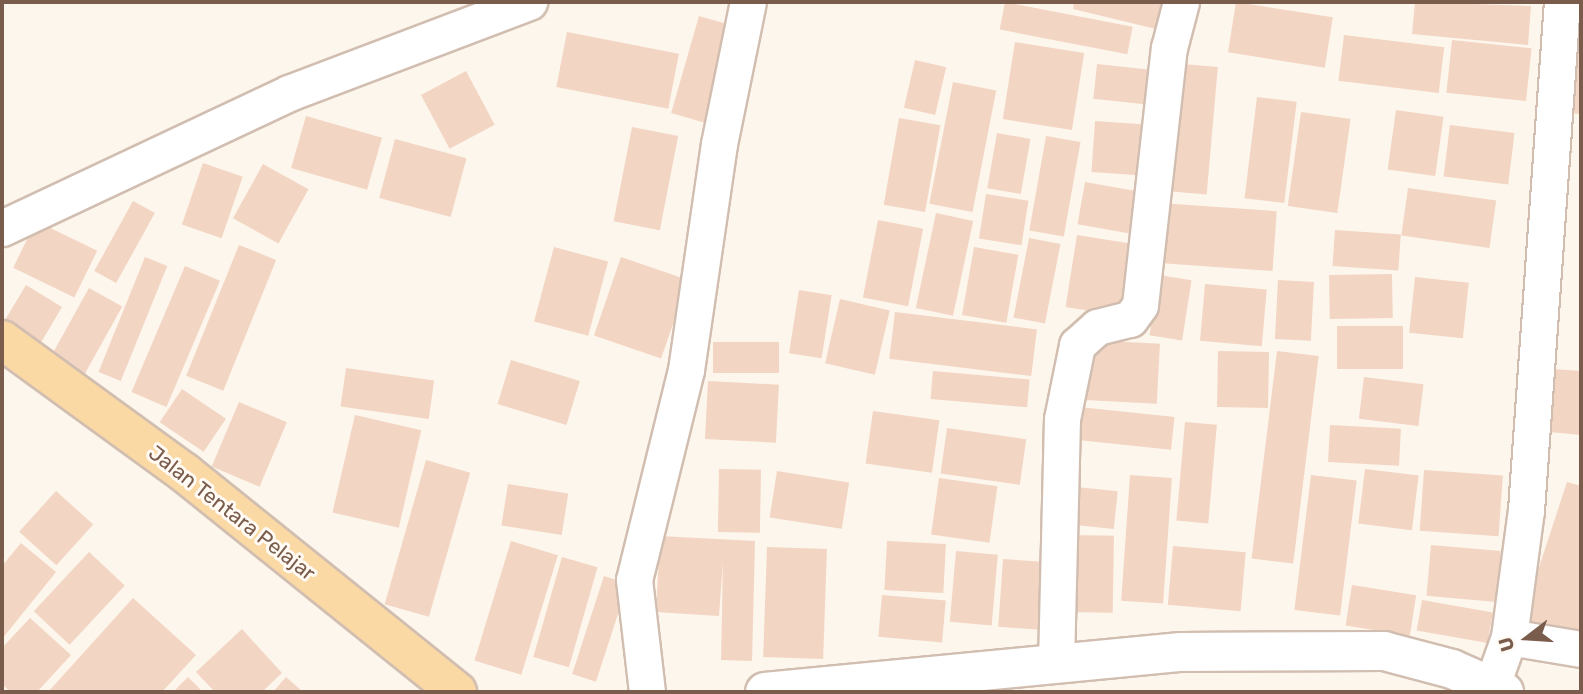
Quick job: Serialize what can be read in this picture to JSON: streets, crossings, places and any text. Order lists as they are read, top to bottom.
{
  "streets": {
    "main road": ["Jalan Tentara Pelajar"]
  },
  "north": "left"
}
